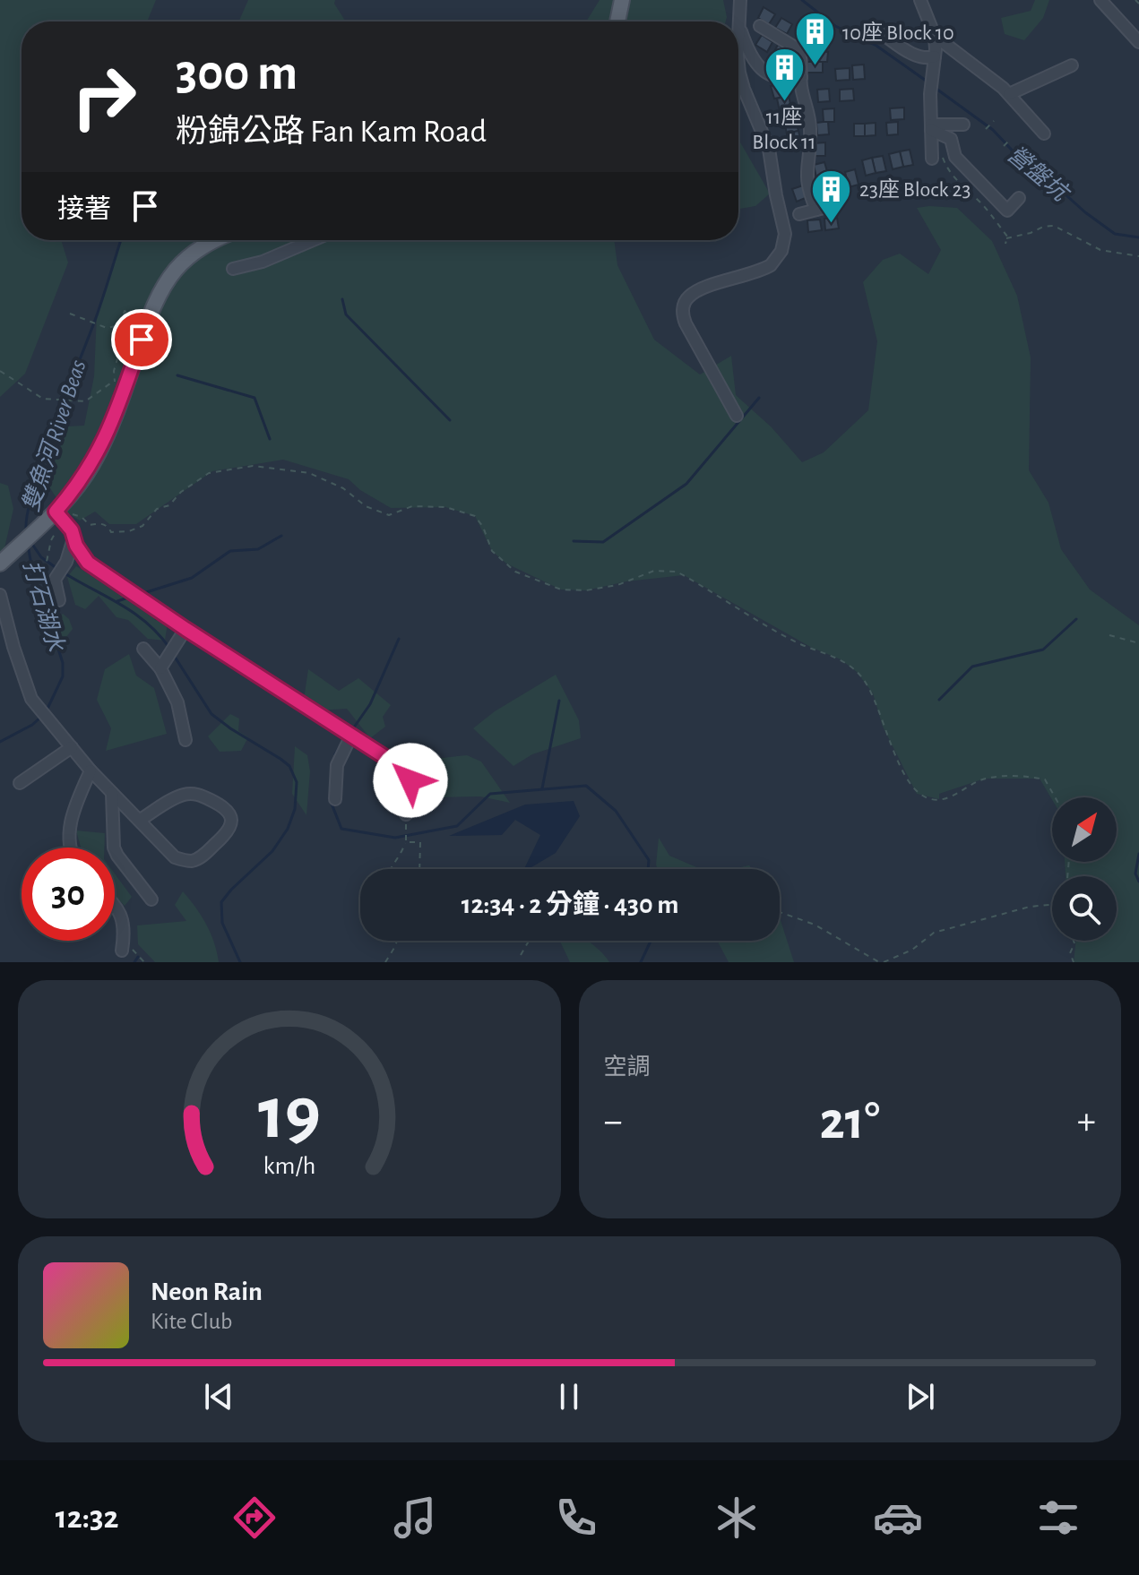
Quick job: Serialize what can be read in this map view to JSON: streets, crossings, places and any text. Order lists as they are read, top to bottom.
{
  "water": ["營盤坑", "雙魚河 River Beas", "打石湖水"],
  "places": {
    "building": ["10座 Block 10", "11座 Block 11", "23座 Block 23"]
  },
  "north": "top right",
  "page": {
    "turn": ["300 m", "粉錦公路 Fan Kam Road"],
    "then": "接著",
    "limit": "30",
    "trip": "12:34 · 2 分鐘 · 430 m",
    "tile": "空調",
    "heat": ["−", "21°", "+"],
    "song": ["Neon Rain", "Kite Club"],
    "tabs": "12:32",
    "gauge": ["19", "km/h"]
  }
}
